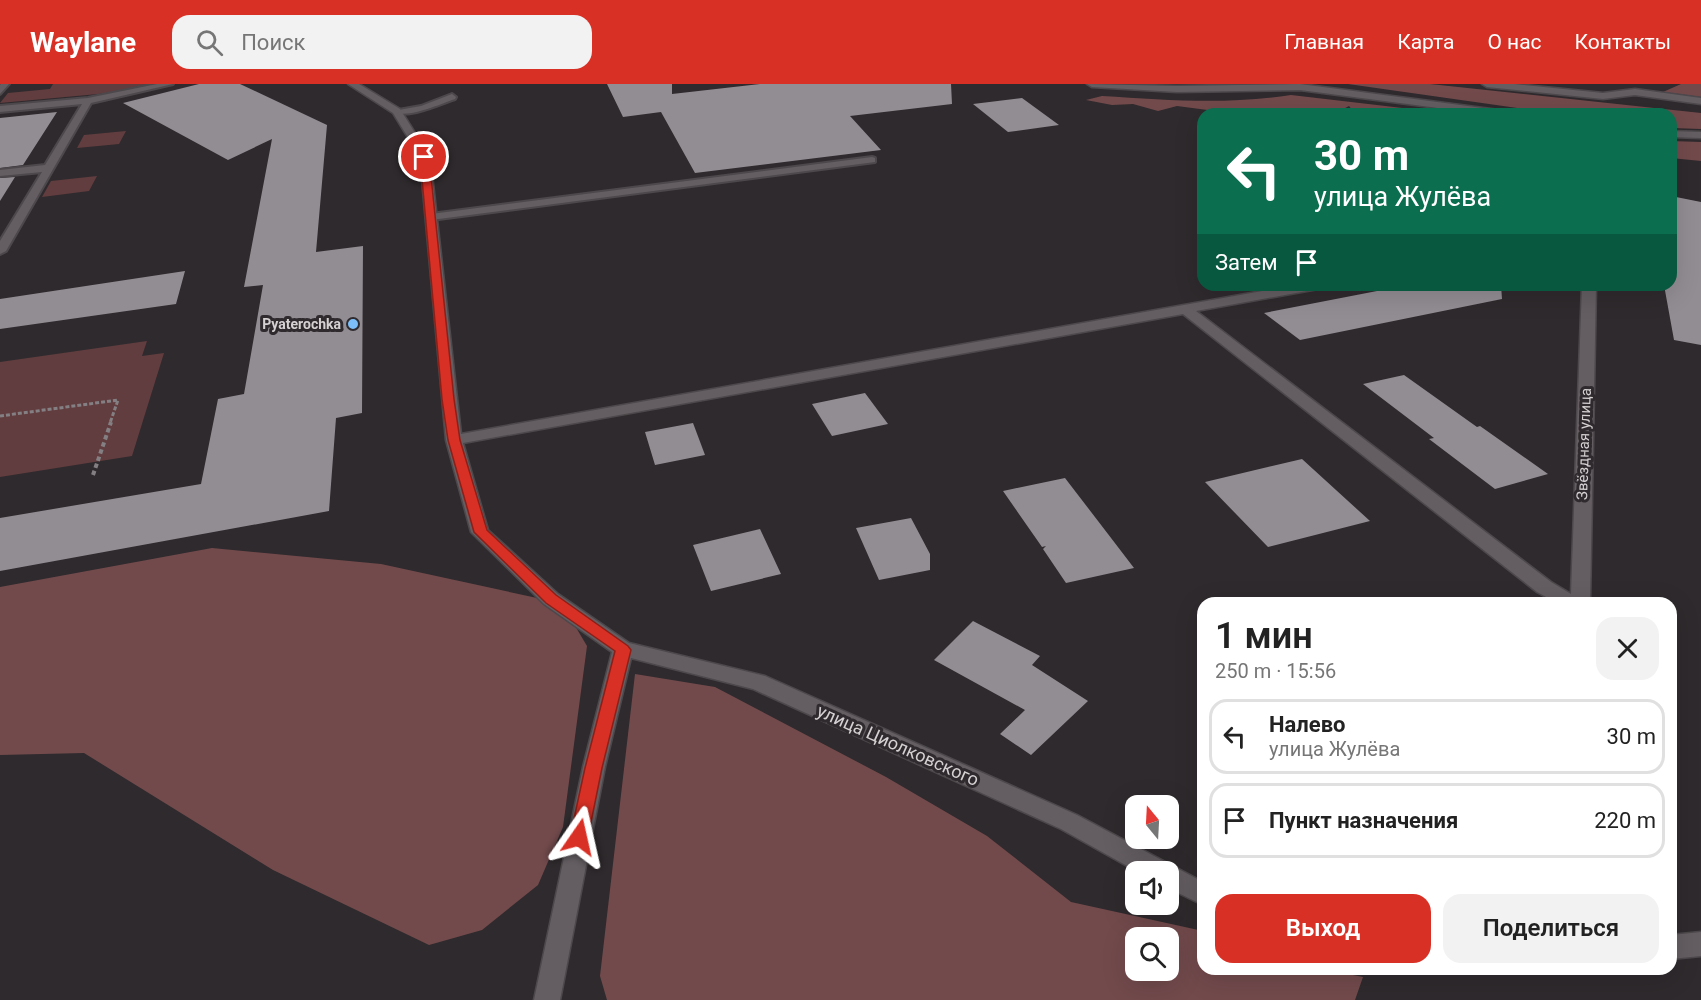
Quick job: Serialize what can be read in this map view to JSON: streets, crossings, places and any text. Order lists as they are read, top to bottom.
{
  "streets": {
    "street": ["Звёздная улица", "улица Циолковского"]
  },
  "places": ["Pyaterochka"],
  "north": "top",
  "page": {
    "header": "Waylane",
    "search": "Поиск",
    "nav": [
      "Главная",
      "Карта",
      "О нас",
      "Контакты"
    ],
    "turn": ["30 m", "улица Жулёва"],
    "then": "Затем",
    "heading": ["1 мин", "250 m · 15:56"],
    "list": [
      {
        "name": "Налево",
        "note": "улица Жулёва",
        "value": "30 m"
      },
      {
        "name": "Пункт назначения",
        "value": "220 m"
      }
    ],
    "buttons": ["Выход", "Поделиться"]
  }
}
